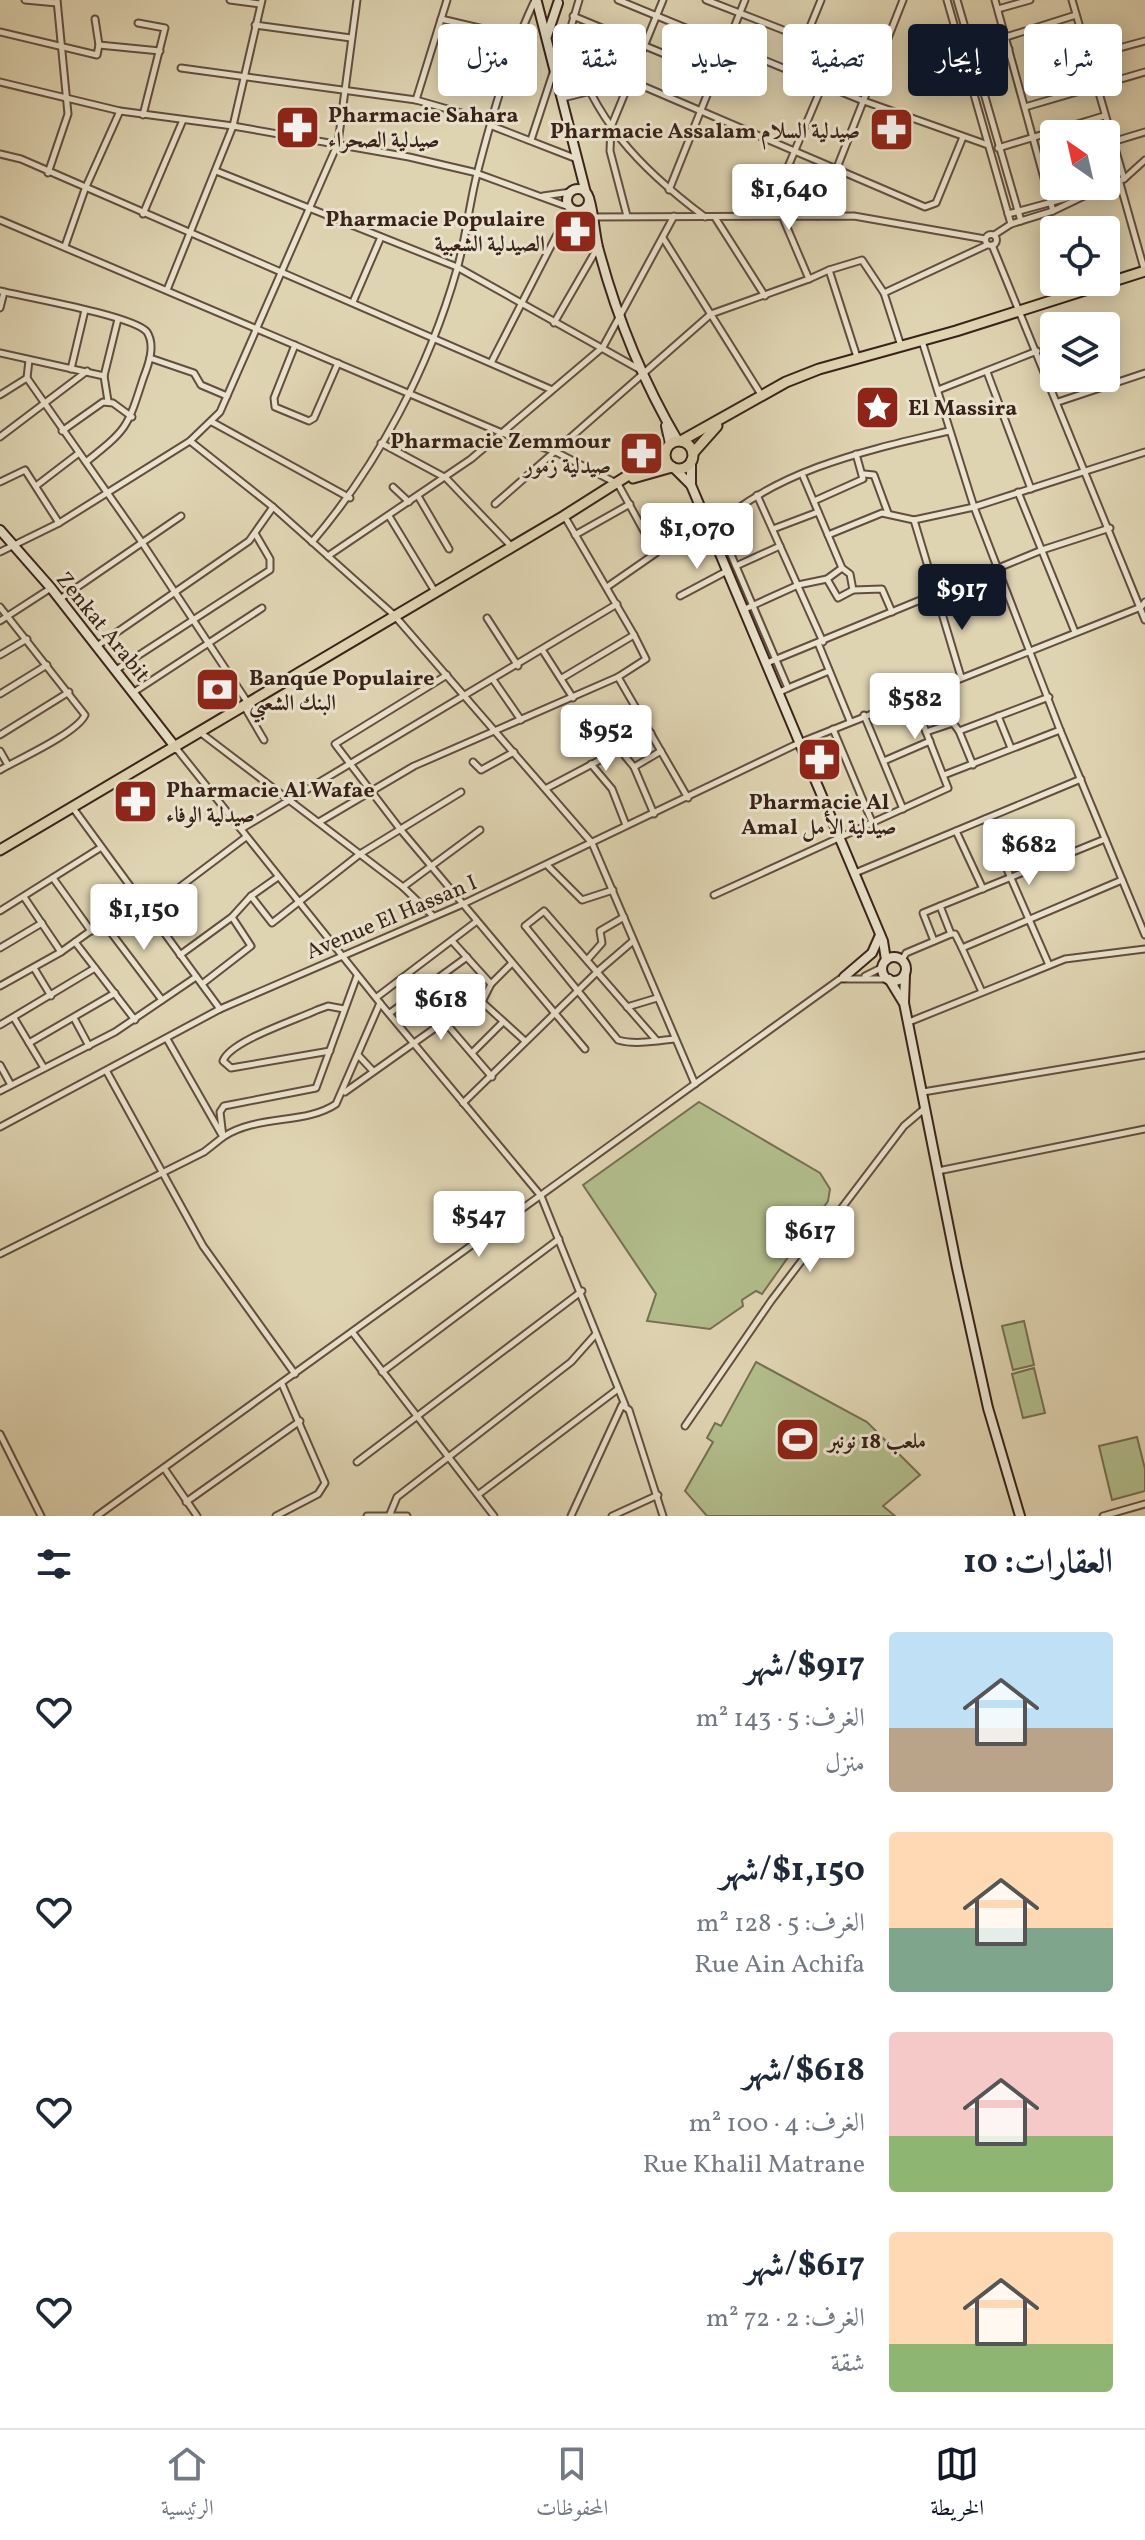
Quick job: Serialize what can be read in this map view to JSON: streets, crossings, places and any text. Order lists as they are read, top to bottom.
{
  "streets": {
    "main road": ["Zenkat Arabit"],
    "street": ["Avenue El Hassan I"]
  },
  "places": {
    "pharmacy": [
      "Pharmacie Sahara صيدلية الصحراء",
      "Pharmacie Assalam صيدلية السلام",
      "Pharmacie Populaire الصيدلية الشعبية",
      "Pharmacie Zemmour صيدلية زمور",
      "Pharmacie Al Amal صيدلية الأمل",
      "Pharmacie Al Wafae صيدلية الوفاء"
    ],
    "place": ["El Massira"],
    "bank": ["Banque Populaire البنك الشعبي"],
    "sports": ["ملعب 18 نونبر"]
  },
  "north": "top left",
  "page": {
    "chip": [
      "شراء",
      "إيجار",
      "تصفية",
      "جديد",
      "شقة",
      "منزل"
    ],
    "price": [
      "$1,640",
      "$1,070",
      "$917",
      "$582",
      "$952",
      "$682",
      "$1,150",
      "$618",
      "$547",
      "$617"
    ],
    "heading": "العقارات: 10",
    "list": [
      {
        "name": "$917/شهر",
        "note": "الغرف: 5 · 143 m² · منزل"
      },
      {
        "name": "$1,150/شهر",
        "note": "الغرف: 5 · 128 m² · Rue Ain Achifa"
      },
      {
        "name": "$618/شهر",
        "note": "الغرف: 4 · 100 m² · Rue Khalil Matrane"
      },
      {
        "name": "$617/شهر",
        "note": "الغرف: 2 · 72 m² · شقة"
      }
    ],
    "tabs": ["الخريطة", "المحفوظات", "الرئيسية"]
  }
}
